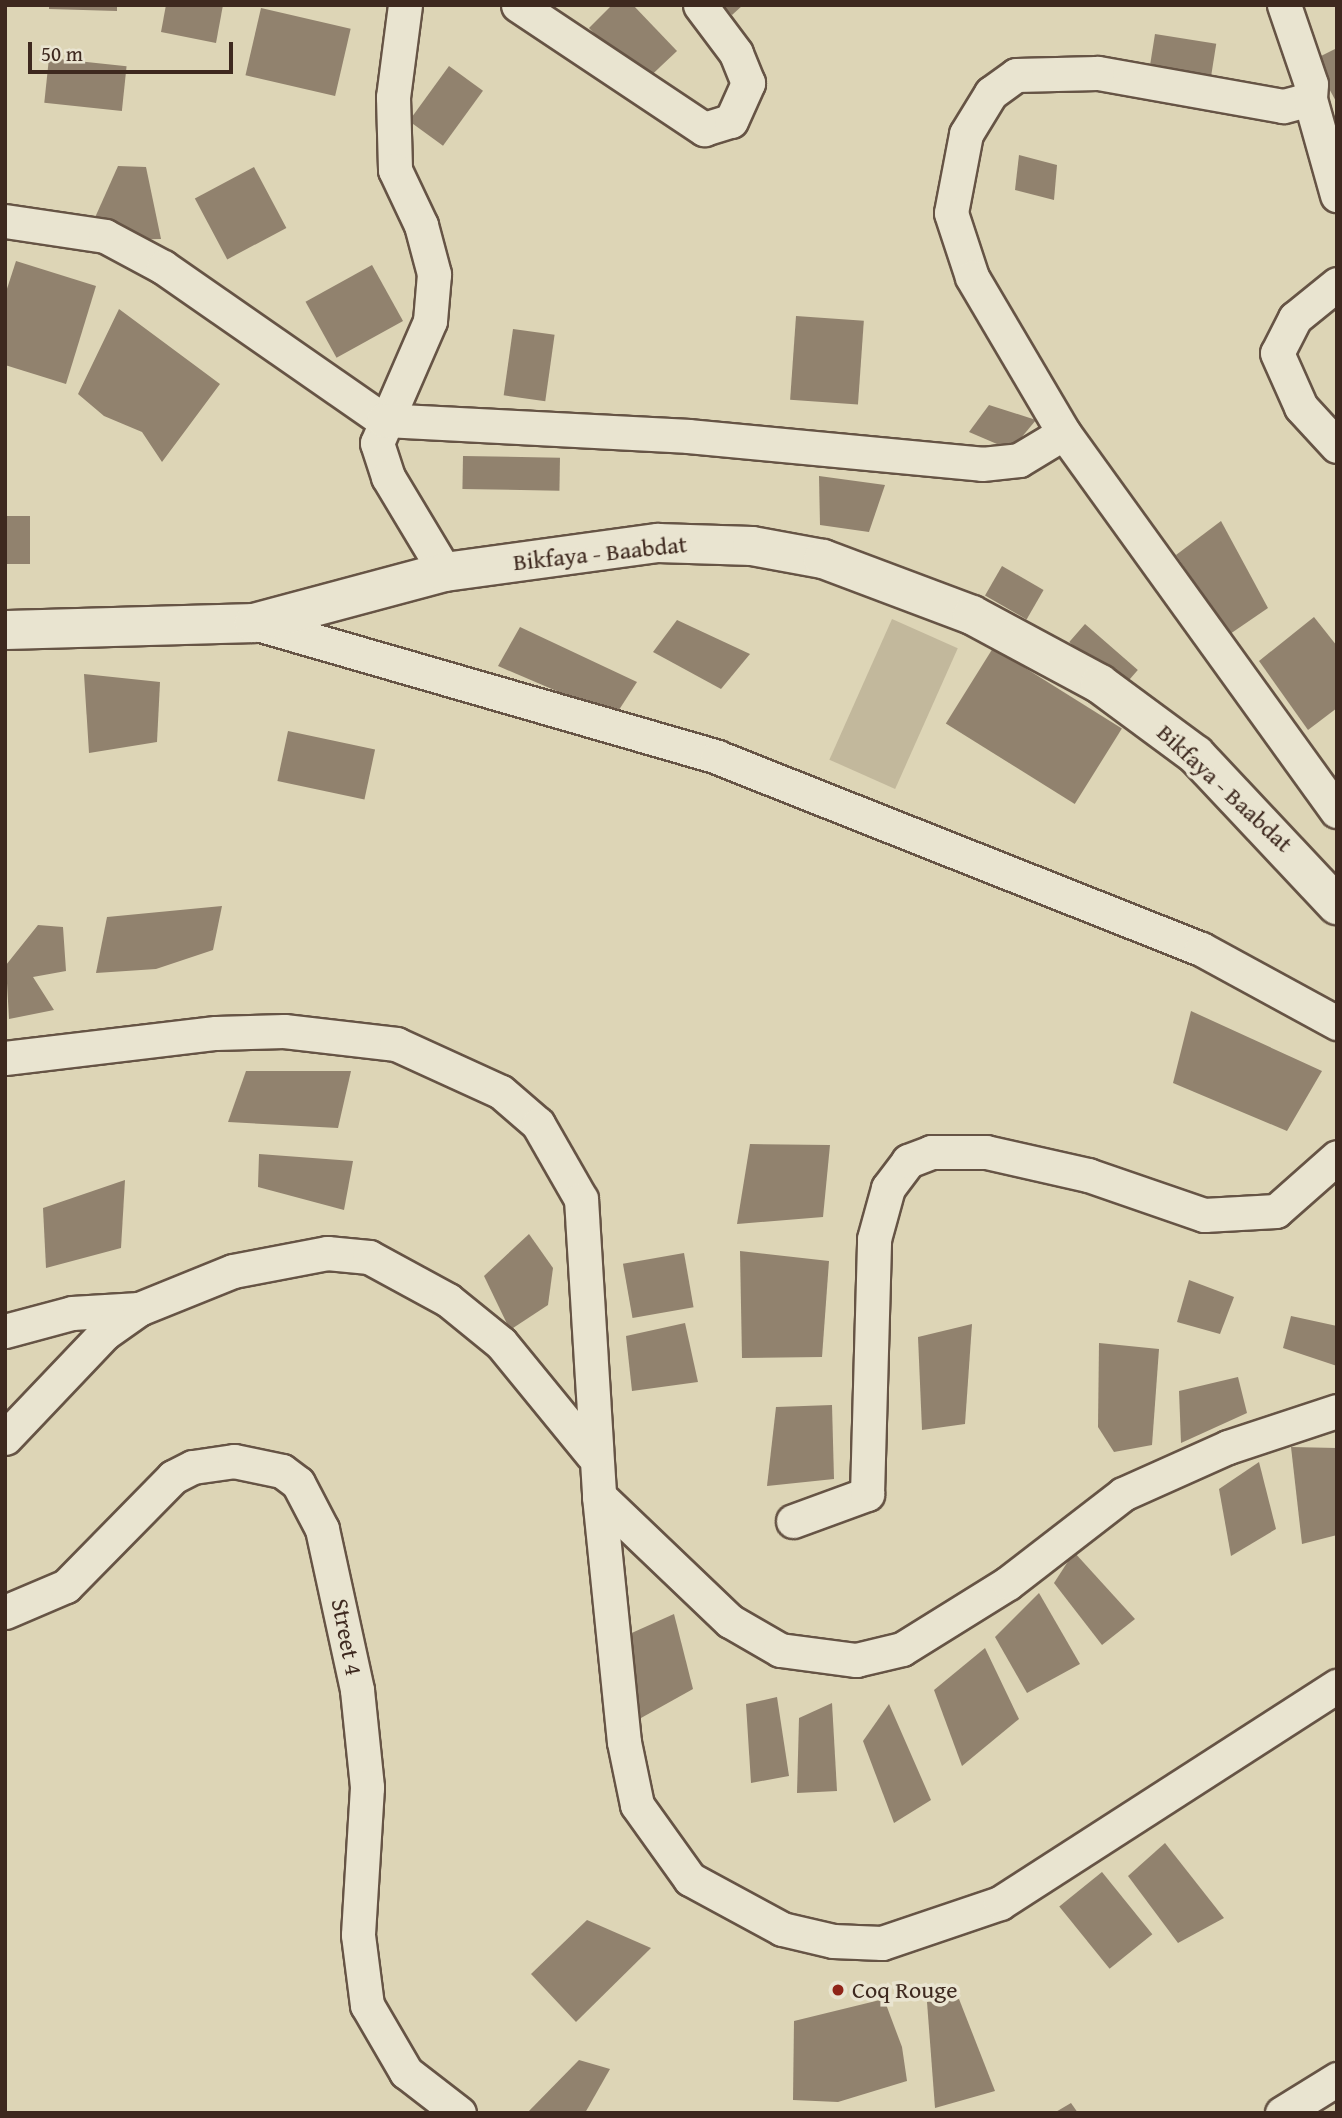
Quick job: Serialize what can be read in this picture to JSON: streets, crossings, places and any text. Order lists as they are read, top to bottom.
{
  "streets": {
    "main road": ["Bikfaya - Baabdat"],
    "street": ["Street 4"]
  },
  "places": ["Coq Rouge"],
  "scale_bar": "50 m"
}
